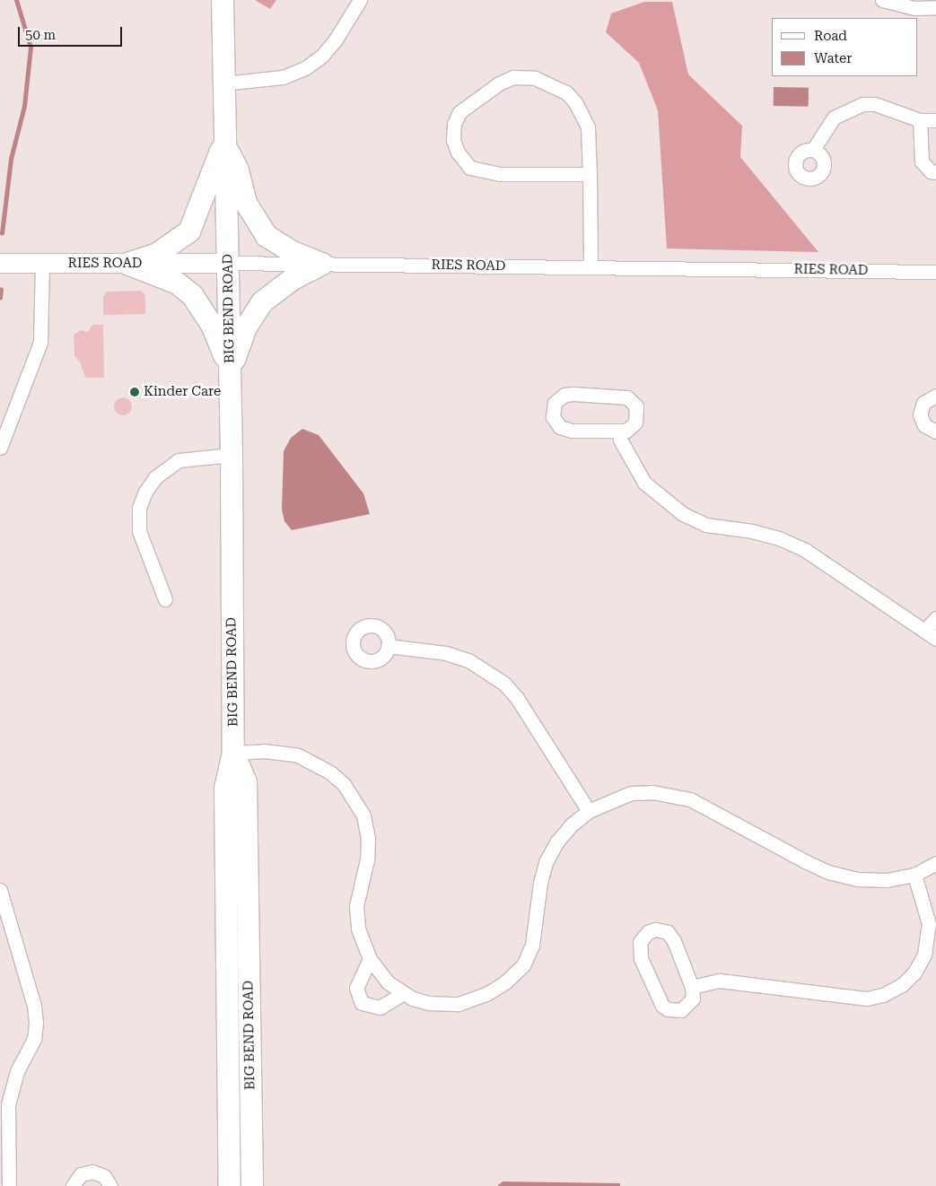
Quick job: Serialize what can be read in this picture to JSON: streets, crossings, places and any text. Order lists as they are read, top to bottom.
{
  "streets": {
    "main road": ["BIG BEND ROAD"],
    "street": ["RIES ROAD"]
  },
  "crossings": [
    ["RIES ROAD", "BIG BEND ROAD"]
  ],
  "places": ["Kinder Care"],
  "legend": ["Road", "Water"],
  "scale_bar": "50 m"
}
